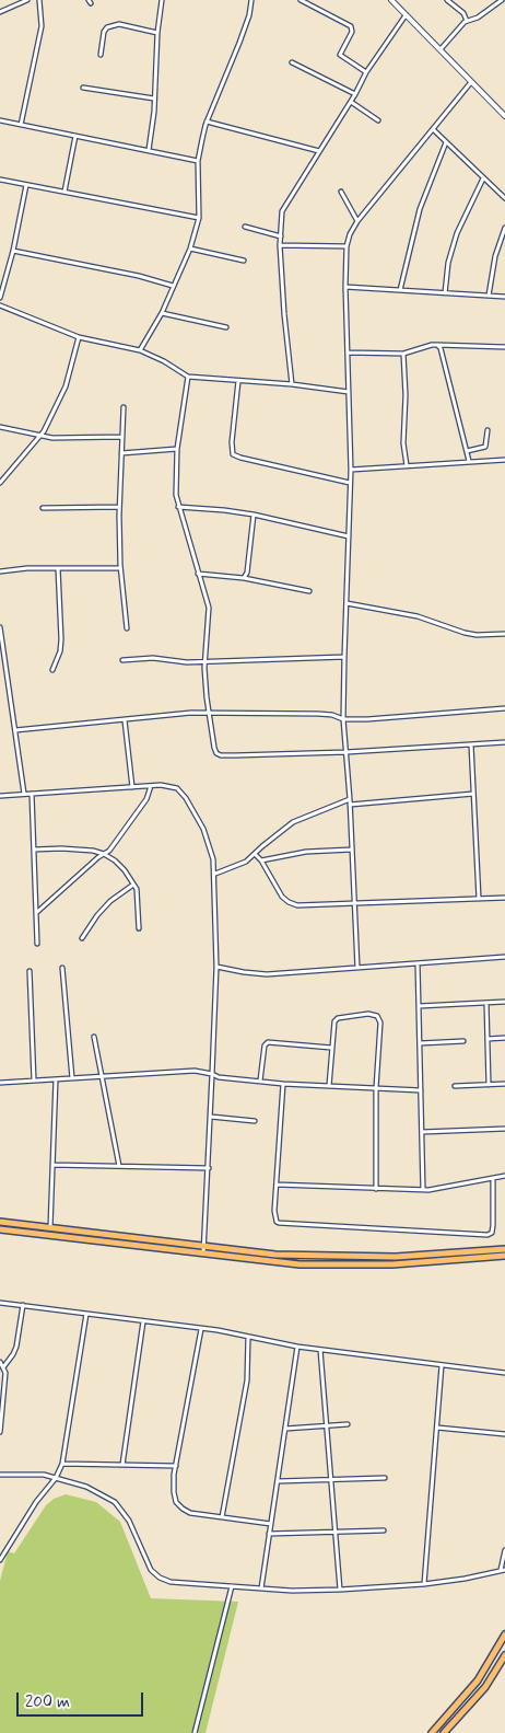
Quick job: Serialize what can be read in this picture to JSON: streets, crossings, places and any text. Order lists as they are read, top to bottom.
{
  "scale_bar": "200 m"
}
